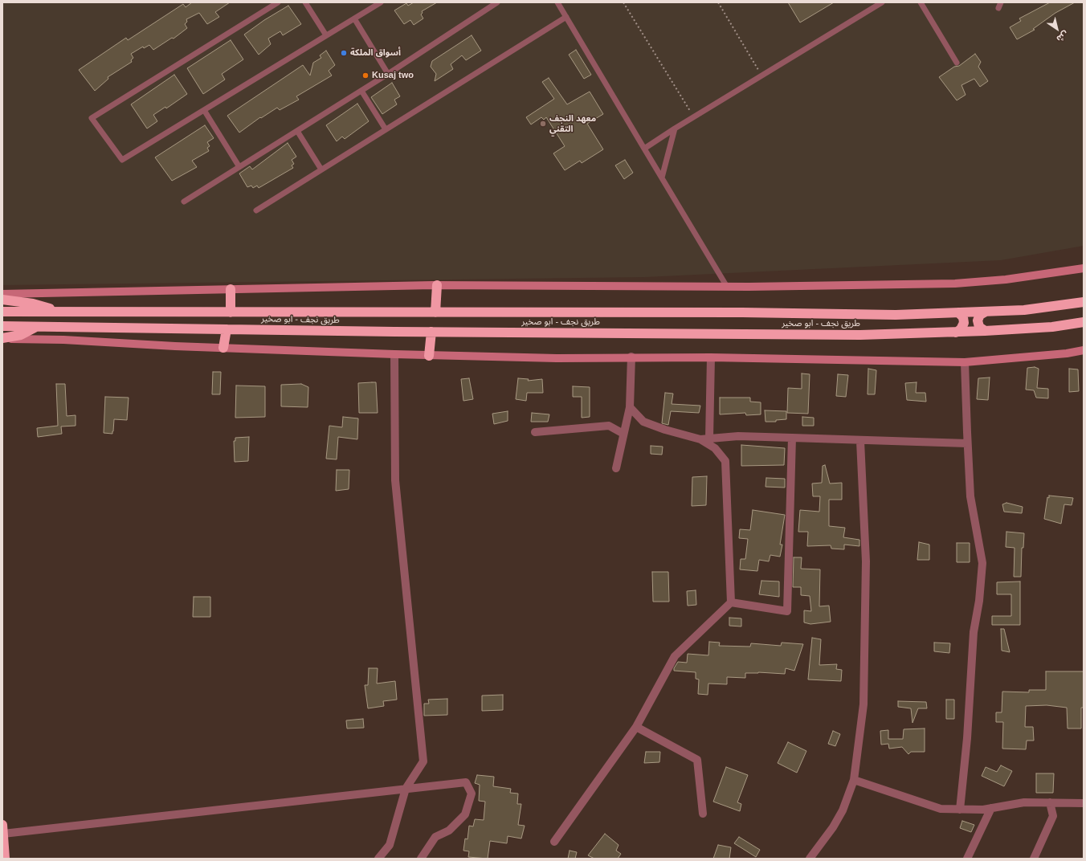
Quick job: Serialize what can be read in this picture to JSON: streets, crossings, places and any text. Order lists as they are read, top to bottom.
{
  "streets": {
    "highway": ["طريق نجف - ابو صخير"]
  },
  "places": ["أسواق الملكة", "Kusaj two", "معهد النجف التقني"],
  "north": "bottom right"
}
